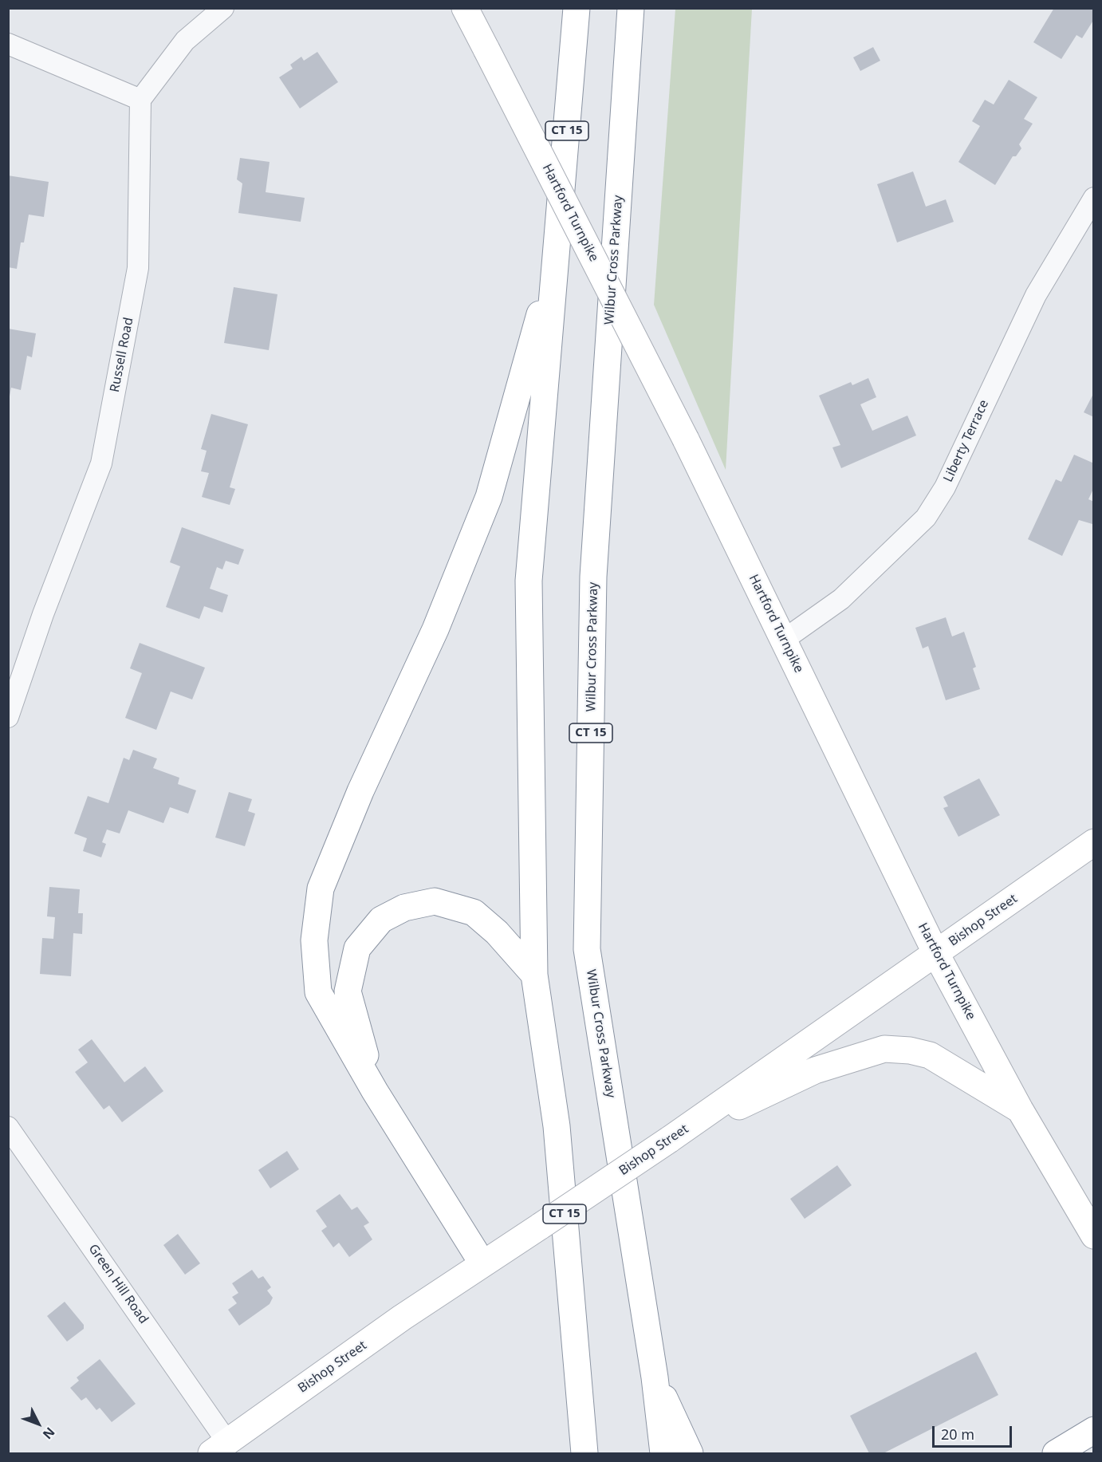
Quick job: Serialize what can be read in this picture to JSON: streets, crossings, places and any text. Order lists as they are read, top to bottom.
{
  "streets": {
    "main road": [
      "CT 15",
      "Hartford Turnpike",
      "Wilbur Cross Parkway",
      "Bishop Street"
    ],
    "street": ["Russell Road", "Liberty Terrace", "Green Hill Road"]
  },
  "crossings": [
    ["Hartford Turnpike", "Liberty Terrace"],
    ["Hartford Turnpike", "Bishop Street"],
    ["Bishop Street", "Green Hill Road"]
  ],
  "scale_bar": "20 m",
  "north": "bottom right"
}
